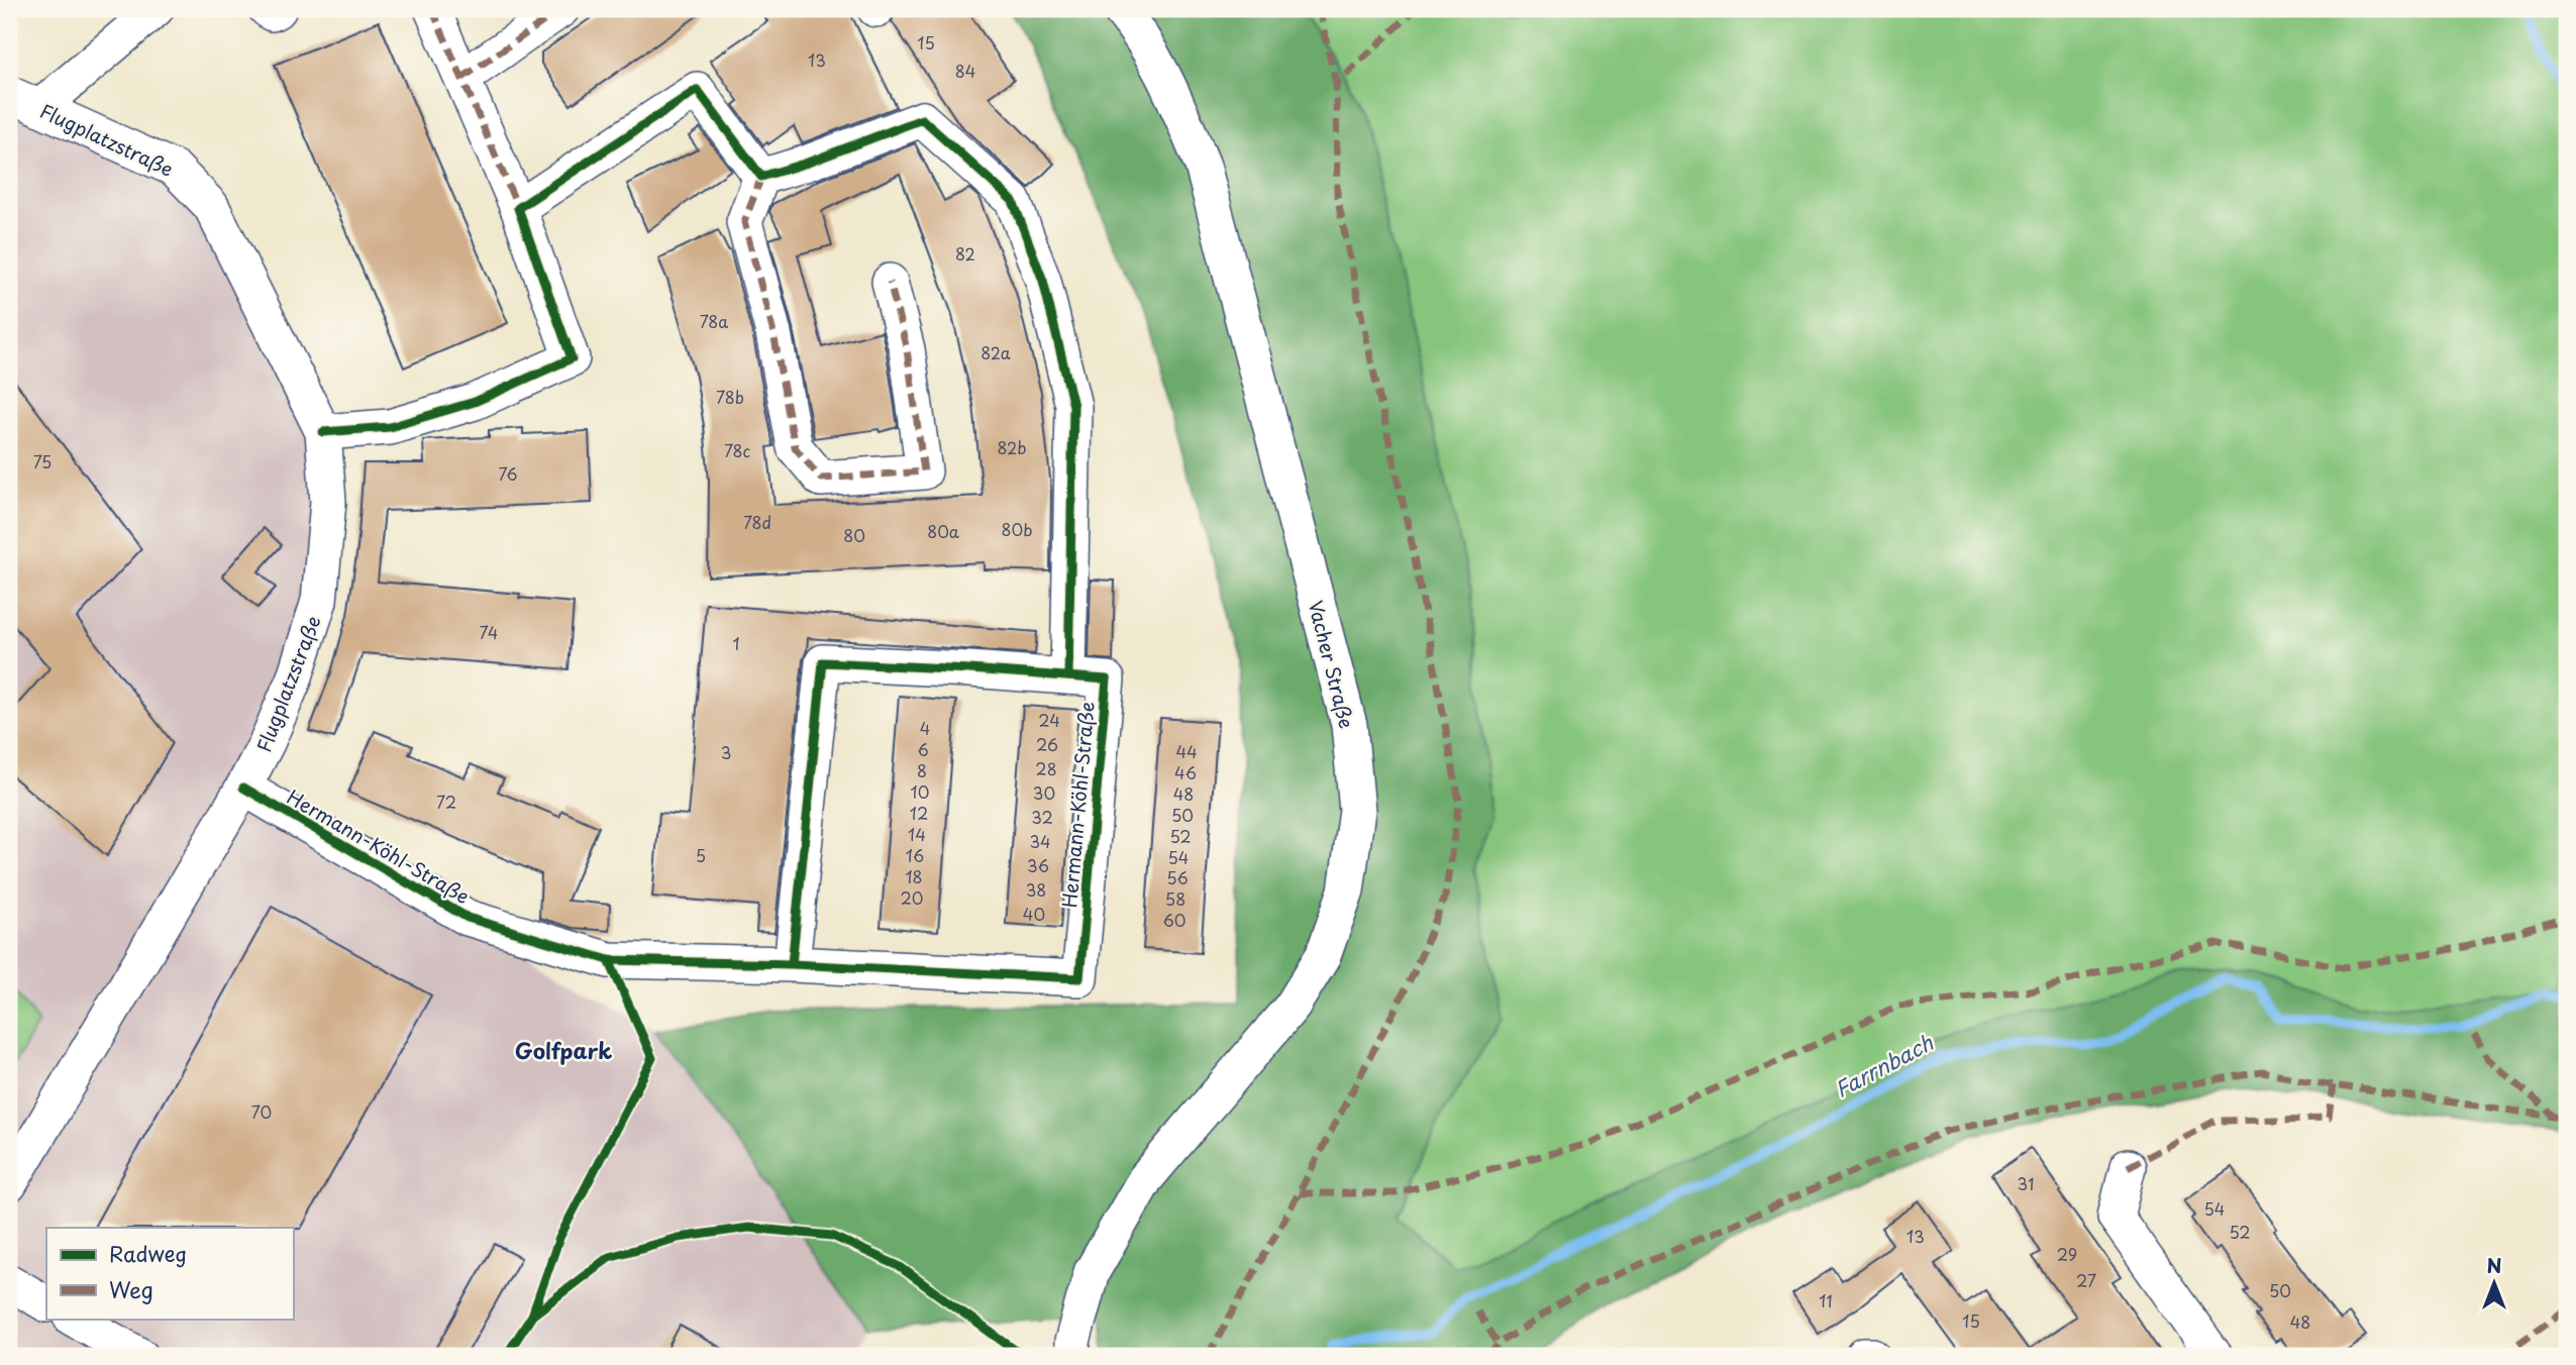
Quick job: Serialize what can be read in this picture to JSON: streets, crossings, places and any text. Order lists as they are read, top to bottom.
{
  "streets": {
    "street": ["Flugplatzstraße", "Vacher Straße", "Hermann-Köhl-Straße"]
  },
  "crossings": [
    ["Flugplatzstraße", "Hermann-Köhl-Straße"]
  ],
  "districts": ["Golfpark"],
  "water": ["Farrnbach"],
  "house_numbers": [
    "15",
    "13",
    "84",
    "82",
    "78a",
    "82a",
    "78b",
    "82b",
    "78c",
    "75",
    "76",
    "78d",
    "80b",
    "80a",
    "80",
    "74",
    "1",
    "24",
    "4",
    "26",
    "6",
    "44",
    "3",
    "28",
    "8",
    "46",
    "10",
    "30",
    "48",
    "72",
    "12",
    "50",
    "32",
    "14",
    "52",
    "34",
    "5",
    "16",
    "54",
    "36",
    "18",
    "56",
    "38",
    "20",
    "58",
    "40",
    "60",
    "70",
    "31",
    "54",
    "52",
    "13",
    "29",
    "27",
    "50",
    "11",
    "15",
    "48"
  ],
  "legend": ["Radweg", "Weg"],
  "north": "top"
}
